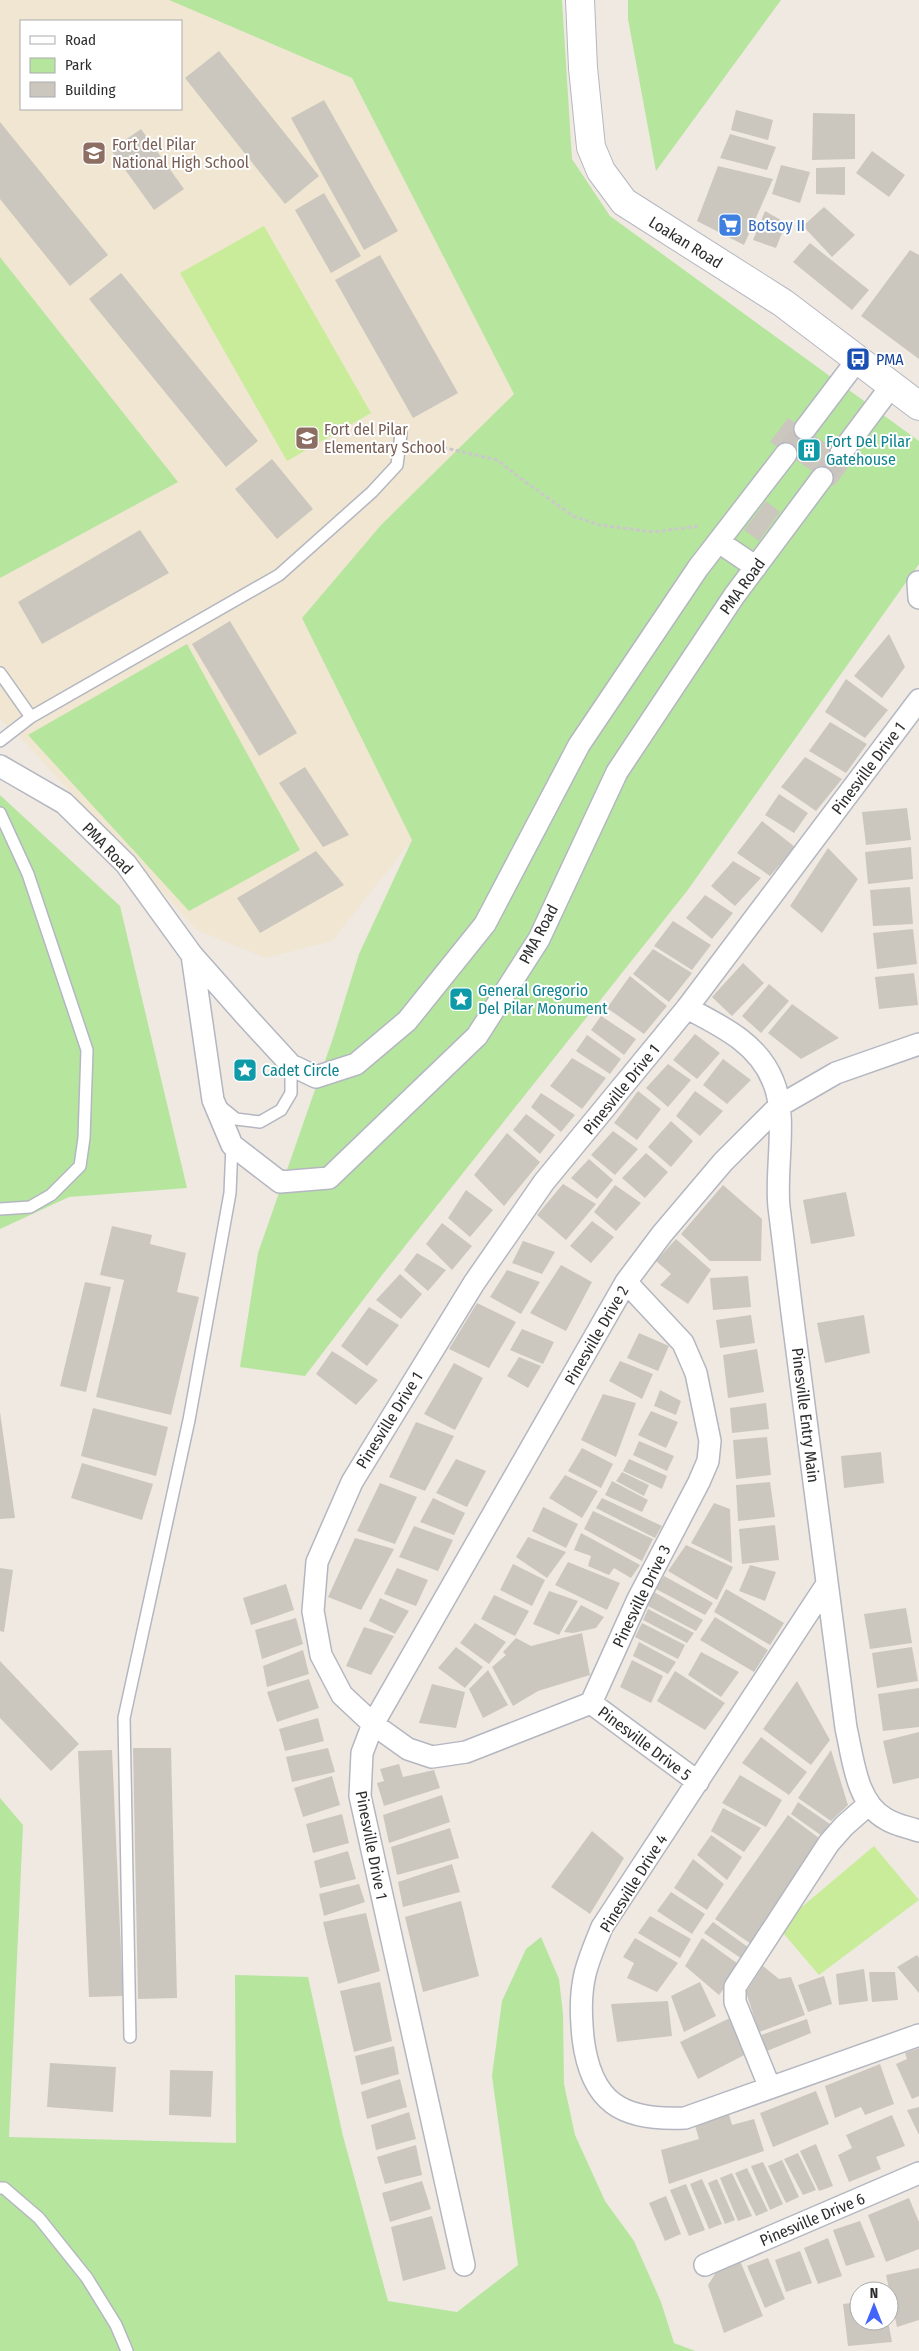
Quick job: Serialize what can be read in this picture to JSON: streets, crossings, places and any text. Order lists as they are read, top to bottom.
{
  "streets": {
    "main road": ["Loakan Road"],
    "street": [
      "PMA Road",
      "Pinesville Drive 1",
      "Pinesville Drive 2",
      "Pinesville Entry Main",
      "Pinesville Drive 3",
      "Pinesville Drive 5",
      "Pinesville Drive 4",
      "Pinesville Drive 6"
    ]
  },
  "crossings": [
    ["Pinesville Drive 1", "Pinesville Drive 2"],
    ["Pinesville Drive 1", "Pinesville Entry Main"],
    ["Pinesville Drive 2", "Pinesville Entry Main"],
    ["Pinesville Drive 2", "Pinesville Drive 3"],
    ["Pinesville Entry Main", "Pinesville Drive 4"],
    ["Pinesville Drive 3", "Pinesville Drive 5"],
    ["Pinesville Drive 5", "Pinesville Drive 4"]
  ],
  "places": {
    "school or university": ["Fort del Pilar National High School", "Fort del Pilar Elementary School"],
    "supermarket": ["Botsoy II"],
    "bus stop": ["PMA"],
    "building": ["Fort Del Pilar Gatehouse"],
    "place": ["General Gregorio Del Pilar Monument", "Cadet Circle"]
  },
  "legend": ["Road", "Park", "Building"],
  "north": "top"
}
